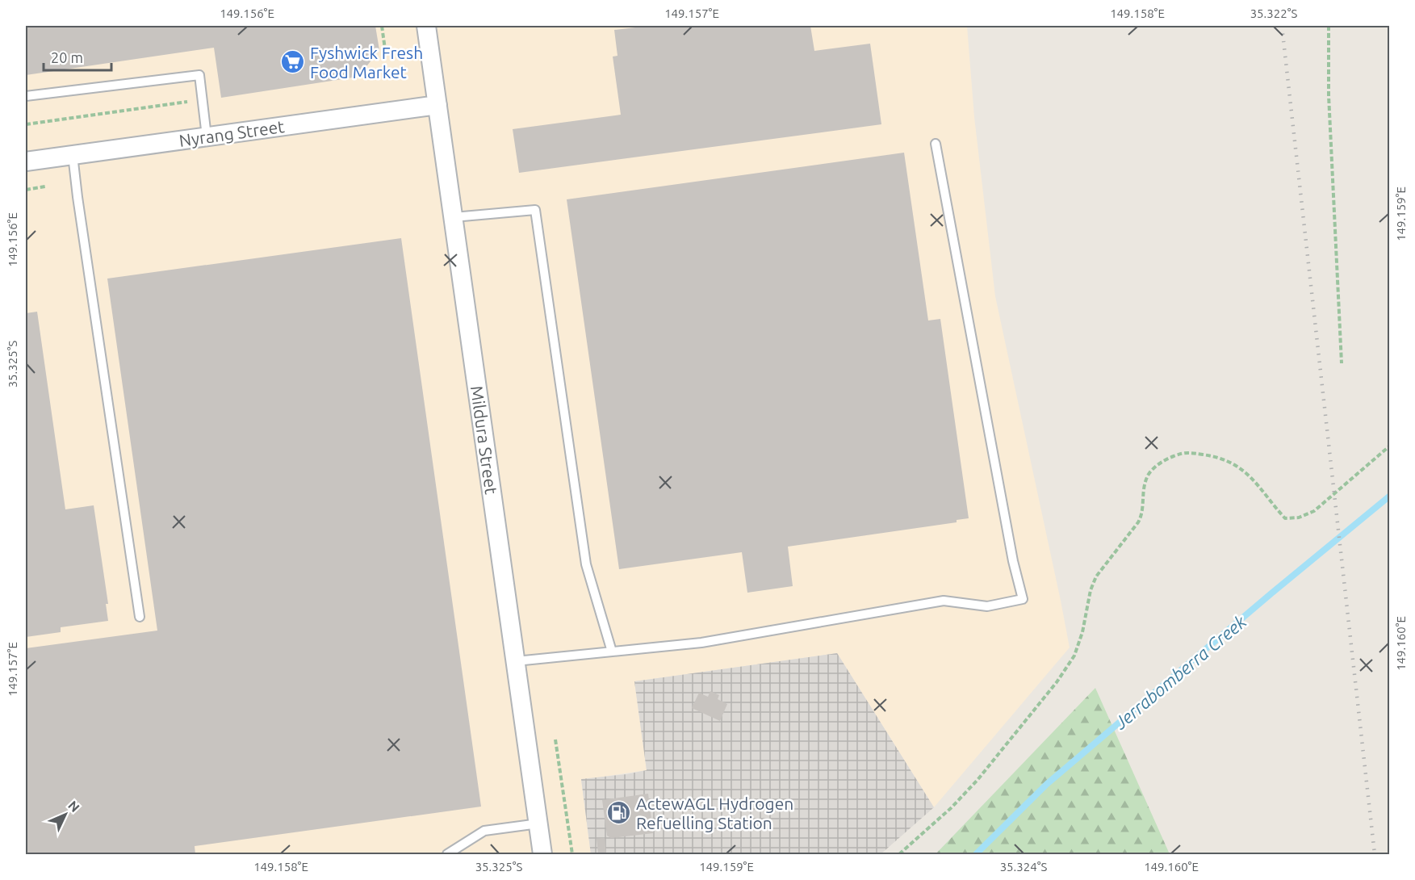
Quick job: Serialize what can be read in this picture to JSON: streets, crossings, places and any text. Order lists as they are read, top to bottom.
{
  "streets": {
    "street": ["Nyrang Street", "Mildura Street"]
  },
  "crossings": [
    ["Nyrang Street", "Mildura Street"]
  ],
  "water": ["Jerrabomberra Creek"],
  "places": {
    "supermarket": ["Fyshwick Fresh Food Market"],
    "fuel station": ["ActewAGL Hydrogen Refuelling Station"]
  },
  "scale_bar": "20 m",
  "north": "top right",
  "coordinates": [
    "149.156°E",
    "149.157°E",
    "149.158°E",
    "35.322°S",
    "149.159°E",
    "35.325°S",
    "149.160°E",
    "35.324°S"
  ]
}
